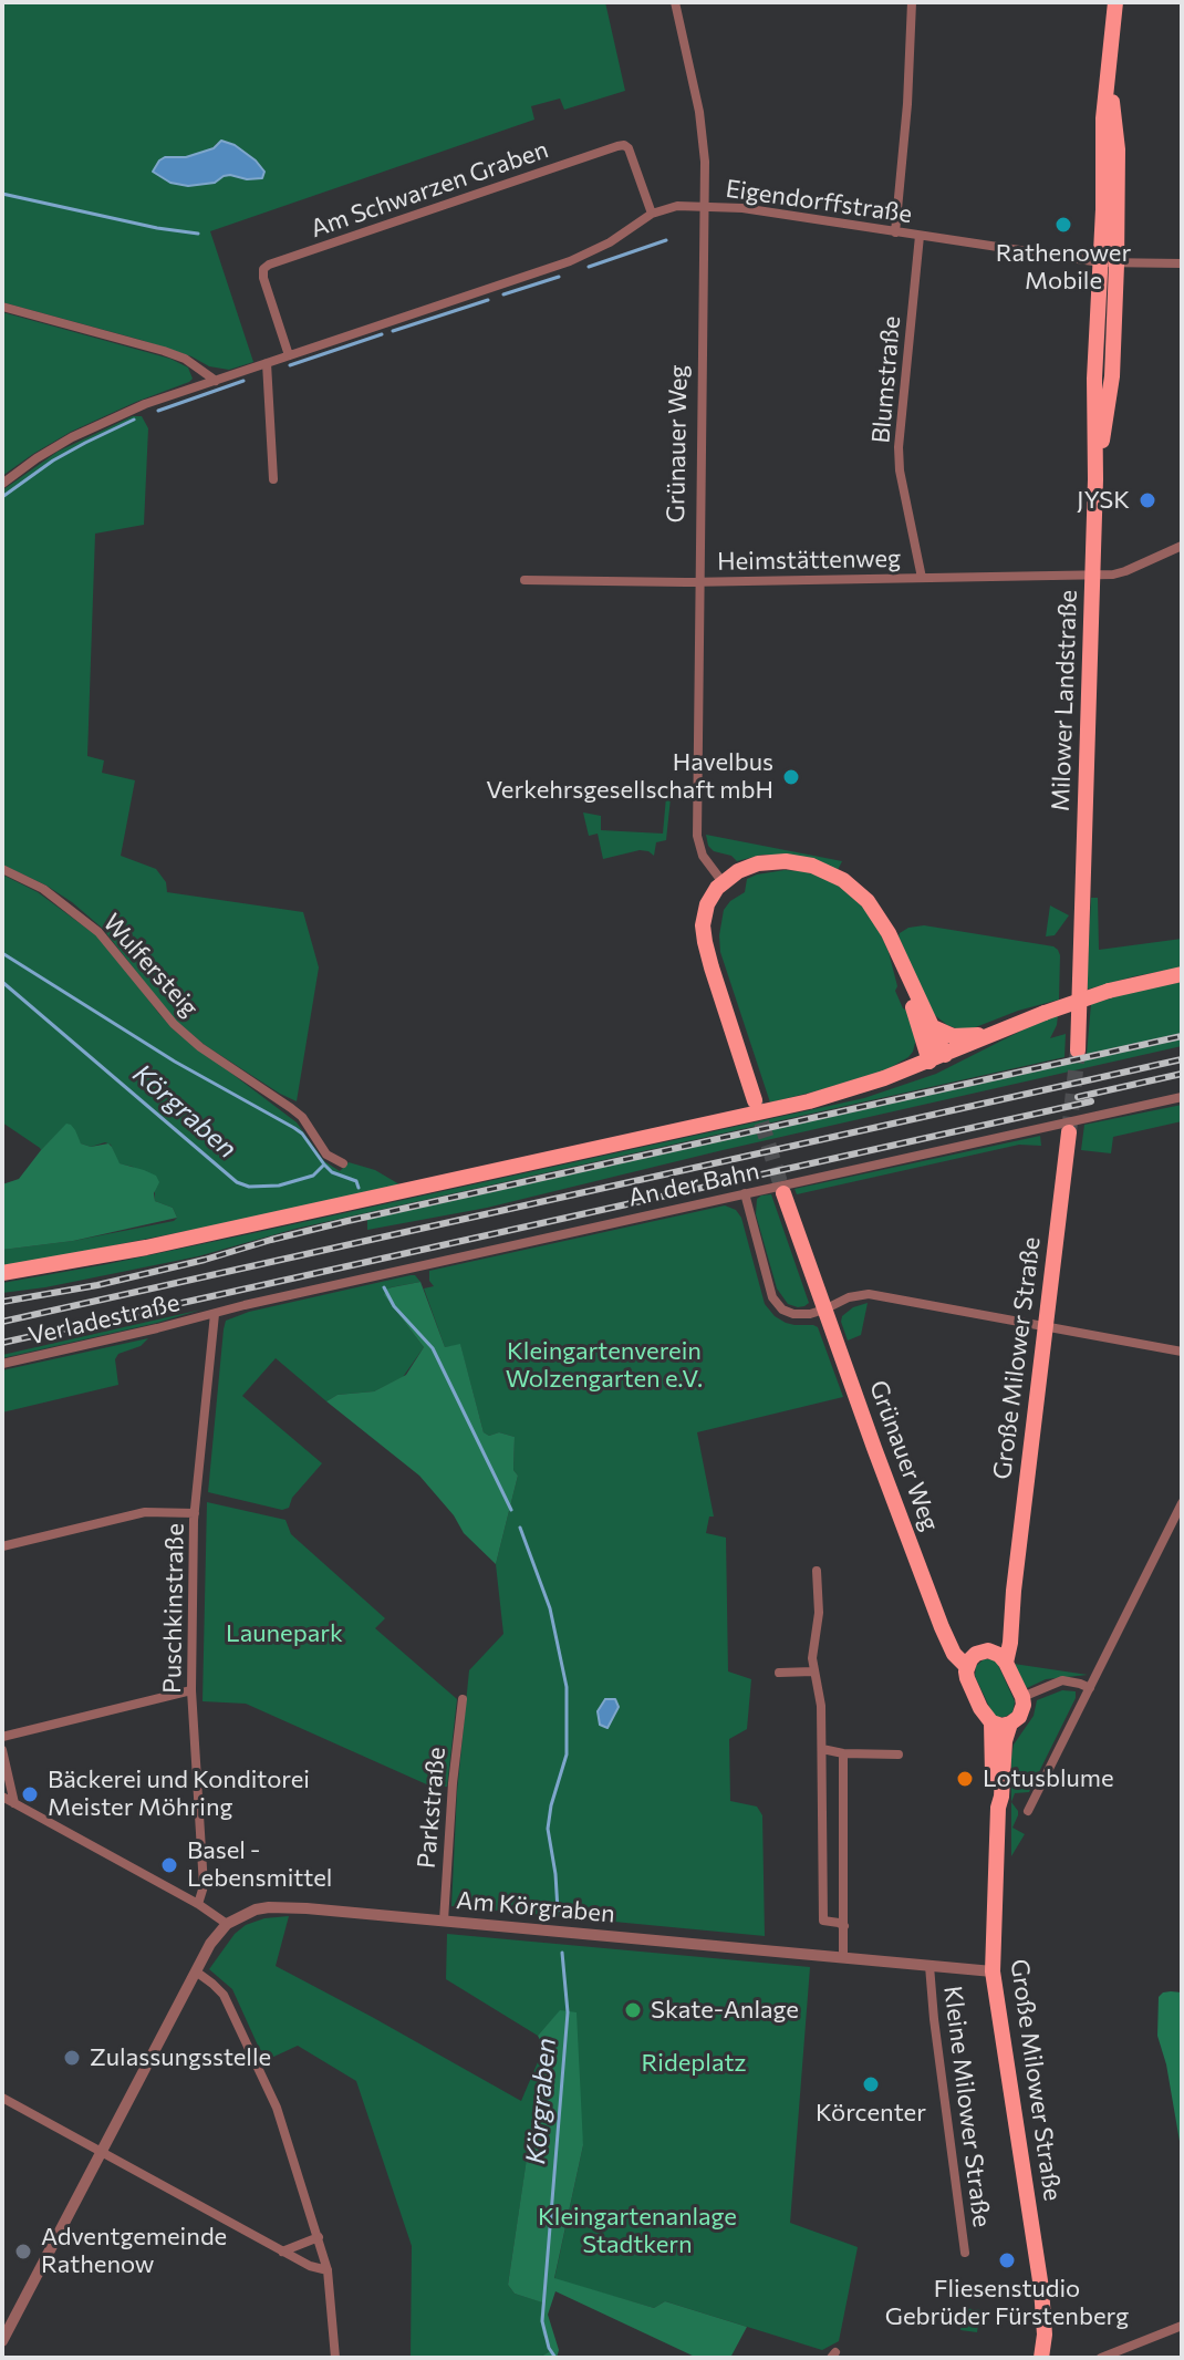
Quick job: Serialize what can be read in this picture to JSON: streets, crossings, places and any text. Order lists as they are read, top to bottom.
{
  "streets": {
    "main road": ["Grünauer Weg", "Milower Landstraße", "Große Milower Straße"],
    "street": [
      "Am Schwarzen Graben",
      "Eigendorffstraße",
      "Blumstraße",
      "Heimstättenweg",
      "Wulfersteig",
      "An der Bahn",
      "Verladestraße",
      "Puschkinstraße",
      "Parkstraße",
      "Am Körgraben",
      "Kleine Milower Straße"
    ]
  },
  "crossings": [
    ["Am Schwarzen Graben", "Eigendorffstraße"],
    ["Eigendorffstraße", "Blumstraße"],
    ["Eigendorffstraße", "Grünauer Weg"],
    ["Eigendorffstraße", "Milower Landstraße"],
    ["Blumstraße", "Heimstättenweg"],
    ["Grünauer Weg", "Heimstättenweg"],
    ["Grünauer Weg", "Große Milower Straße"],
    ["Heimstättenweg", "Milower Landstraße"],
    ["An der Bahn", "Verladestraße"],
    ["An der Bahn", "Puschkinstraße"],
    ["Verladestraße", "Puschkinstraße"],
    ["Große Milower Straße", "Am Körgraben"],
    ["Parkstraße", "Am Körgraben"],
    ["Am Körgraben", "Kleine Milower Straße"]
  ],
  "water": ["Körgraben"],
  "parks": [
    "Kleingartenverein Wolzengarten e.V.",
    "Launepark",
    "Rideplatz",
    "Kleingartenanlage Stadtkern"
  ],
  "places": [
    "Rathenower Mobile",
    "JYSK",
    "Havelbus Verkehrsgesellschaft mbH",
    "Lotusblume",
    "Bäckerei und Konditorei Meister Möhring",
    "Basel - Lebensmittel",
    "Skate-Anlage",
    "Zulassungsstelle",
    "Körcenter",
    "Adventgemeinde Rathenow",
    "Fliesenstudio Gebrüder Fürstenberg"
  ]
}
